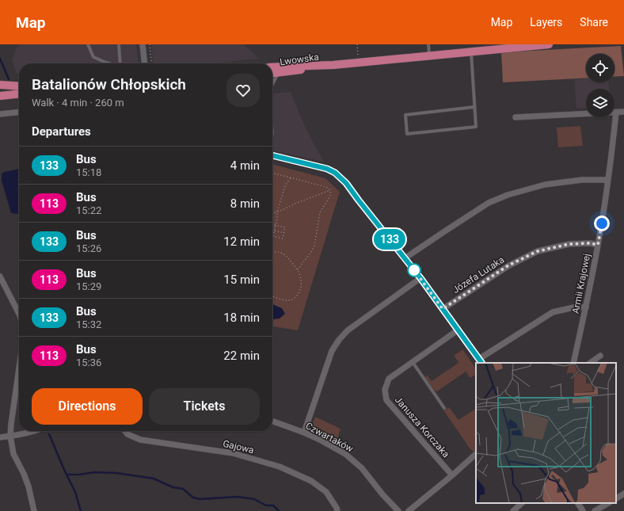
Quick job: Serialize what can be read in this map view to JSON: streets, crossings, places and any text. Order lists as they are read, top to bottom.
{
  "streets": {
    "main road": ["Lwowska"],
    "street": [
      "Józefa Lutaka",
      "Armii Krajowej",
      "Janusza Korczaka",
      "Czwartaków",
      "Gajowa"
    ]
  },
  "crossings": [
    ["Józefa Lutaka", "Armii Krajowej"]
  ],
  "lines": ["bus line 133"],
  "page": {
    "header": "Map",
    "nav": ["Map", "Layers", "Share"],
    "on_map": "133",
    "heading": [
      ["Batalionów Chłopskich", "Walk · 4 min · 260 m"],
      "Departures"
    ],
    "list": [
      {
        "mark": "133",
        "name": "Bus",
        "note": "15:18",
        "value": "4 min"
      },
      {
        "mark": "113",
        "name": "Bus",
        "note": "15:22",
        "value": "8 min"
      },
      {
        "mark": "133",
        "name": "Bus",
        "note": "15:26",
        "value": "12 min"
      },
      {
        "mark": "113",
        "name": "Bus",
        "note": "15:29",
        "value": "15 min"
      },
      {
        "mark": "133",
        "name": "Bus",
        "note": "15:32",
        "value": "18 min"
      },
      {
        "mark": "113",
        "name": "Bus",
        "note": "15:36",
        "value": "22 min"
      }
    ],
    "buttons": ["Directions", "Tickets"]
  }
}
